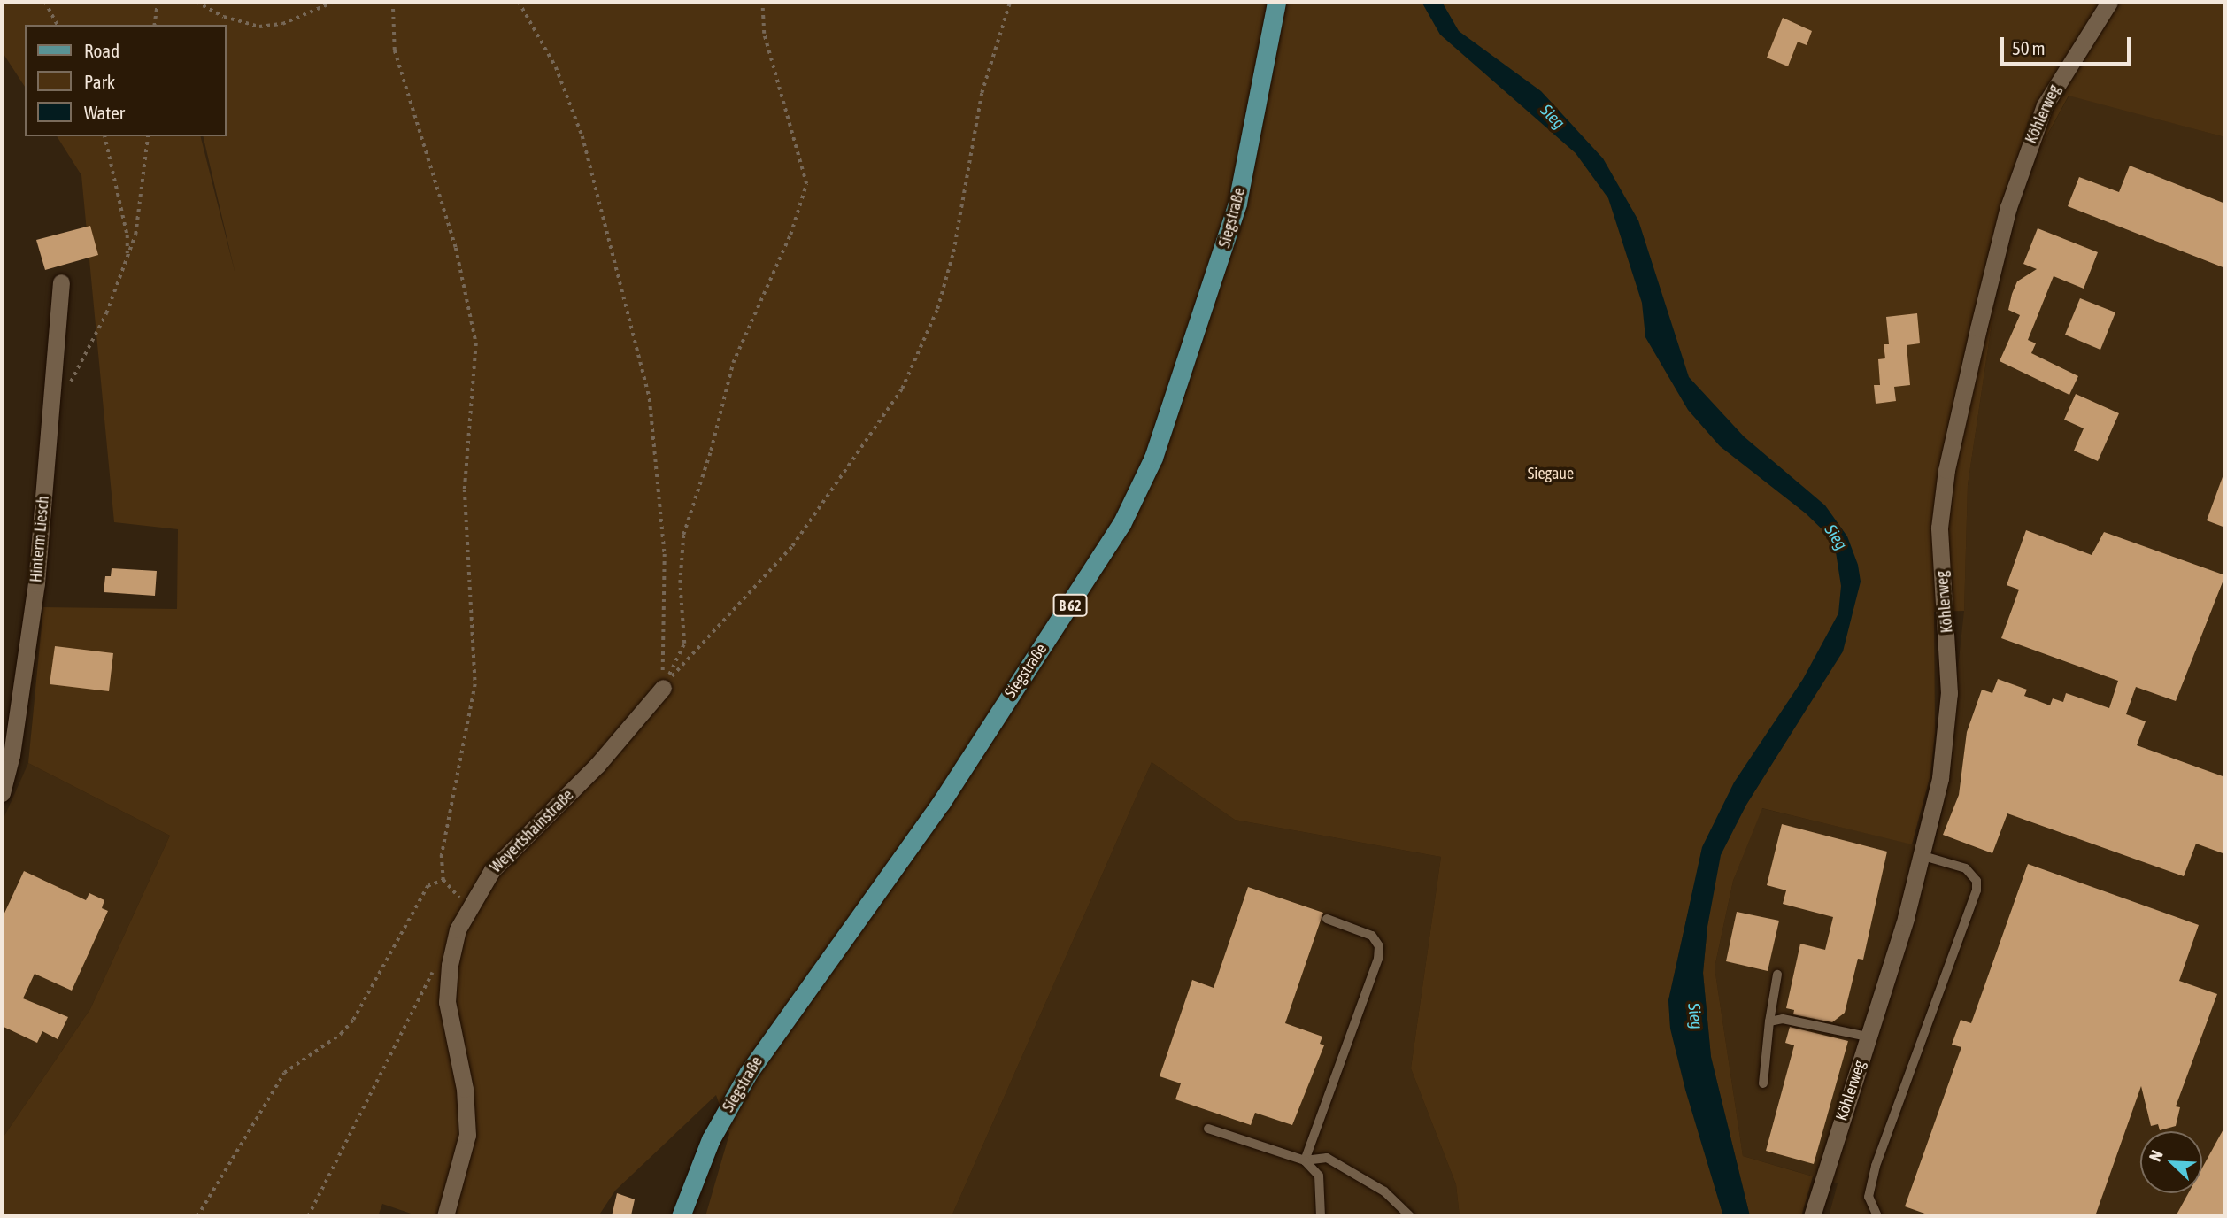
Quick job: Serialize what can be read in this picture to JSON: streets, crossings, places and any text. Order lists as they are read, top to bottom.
{
  "streets": {
    "main road": ["Siegstraße", "B 62"],
    "street": ["Köhlerweg", "Hinterm Liesch", "Weyertshainstraße"]
  },
  "water": ["Sieg"],
  "parks": ["Siegaue"],
  "legend": ["Road", "Park", "Water"],
  "scale_bar": "50 m",
  "north": "top left"
}
